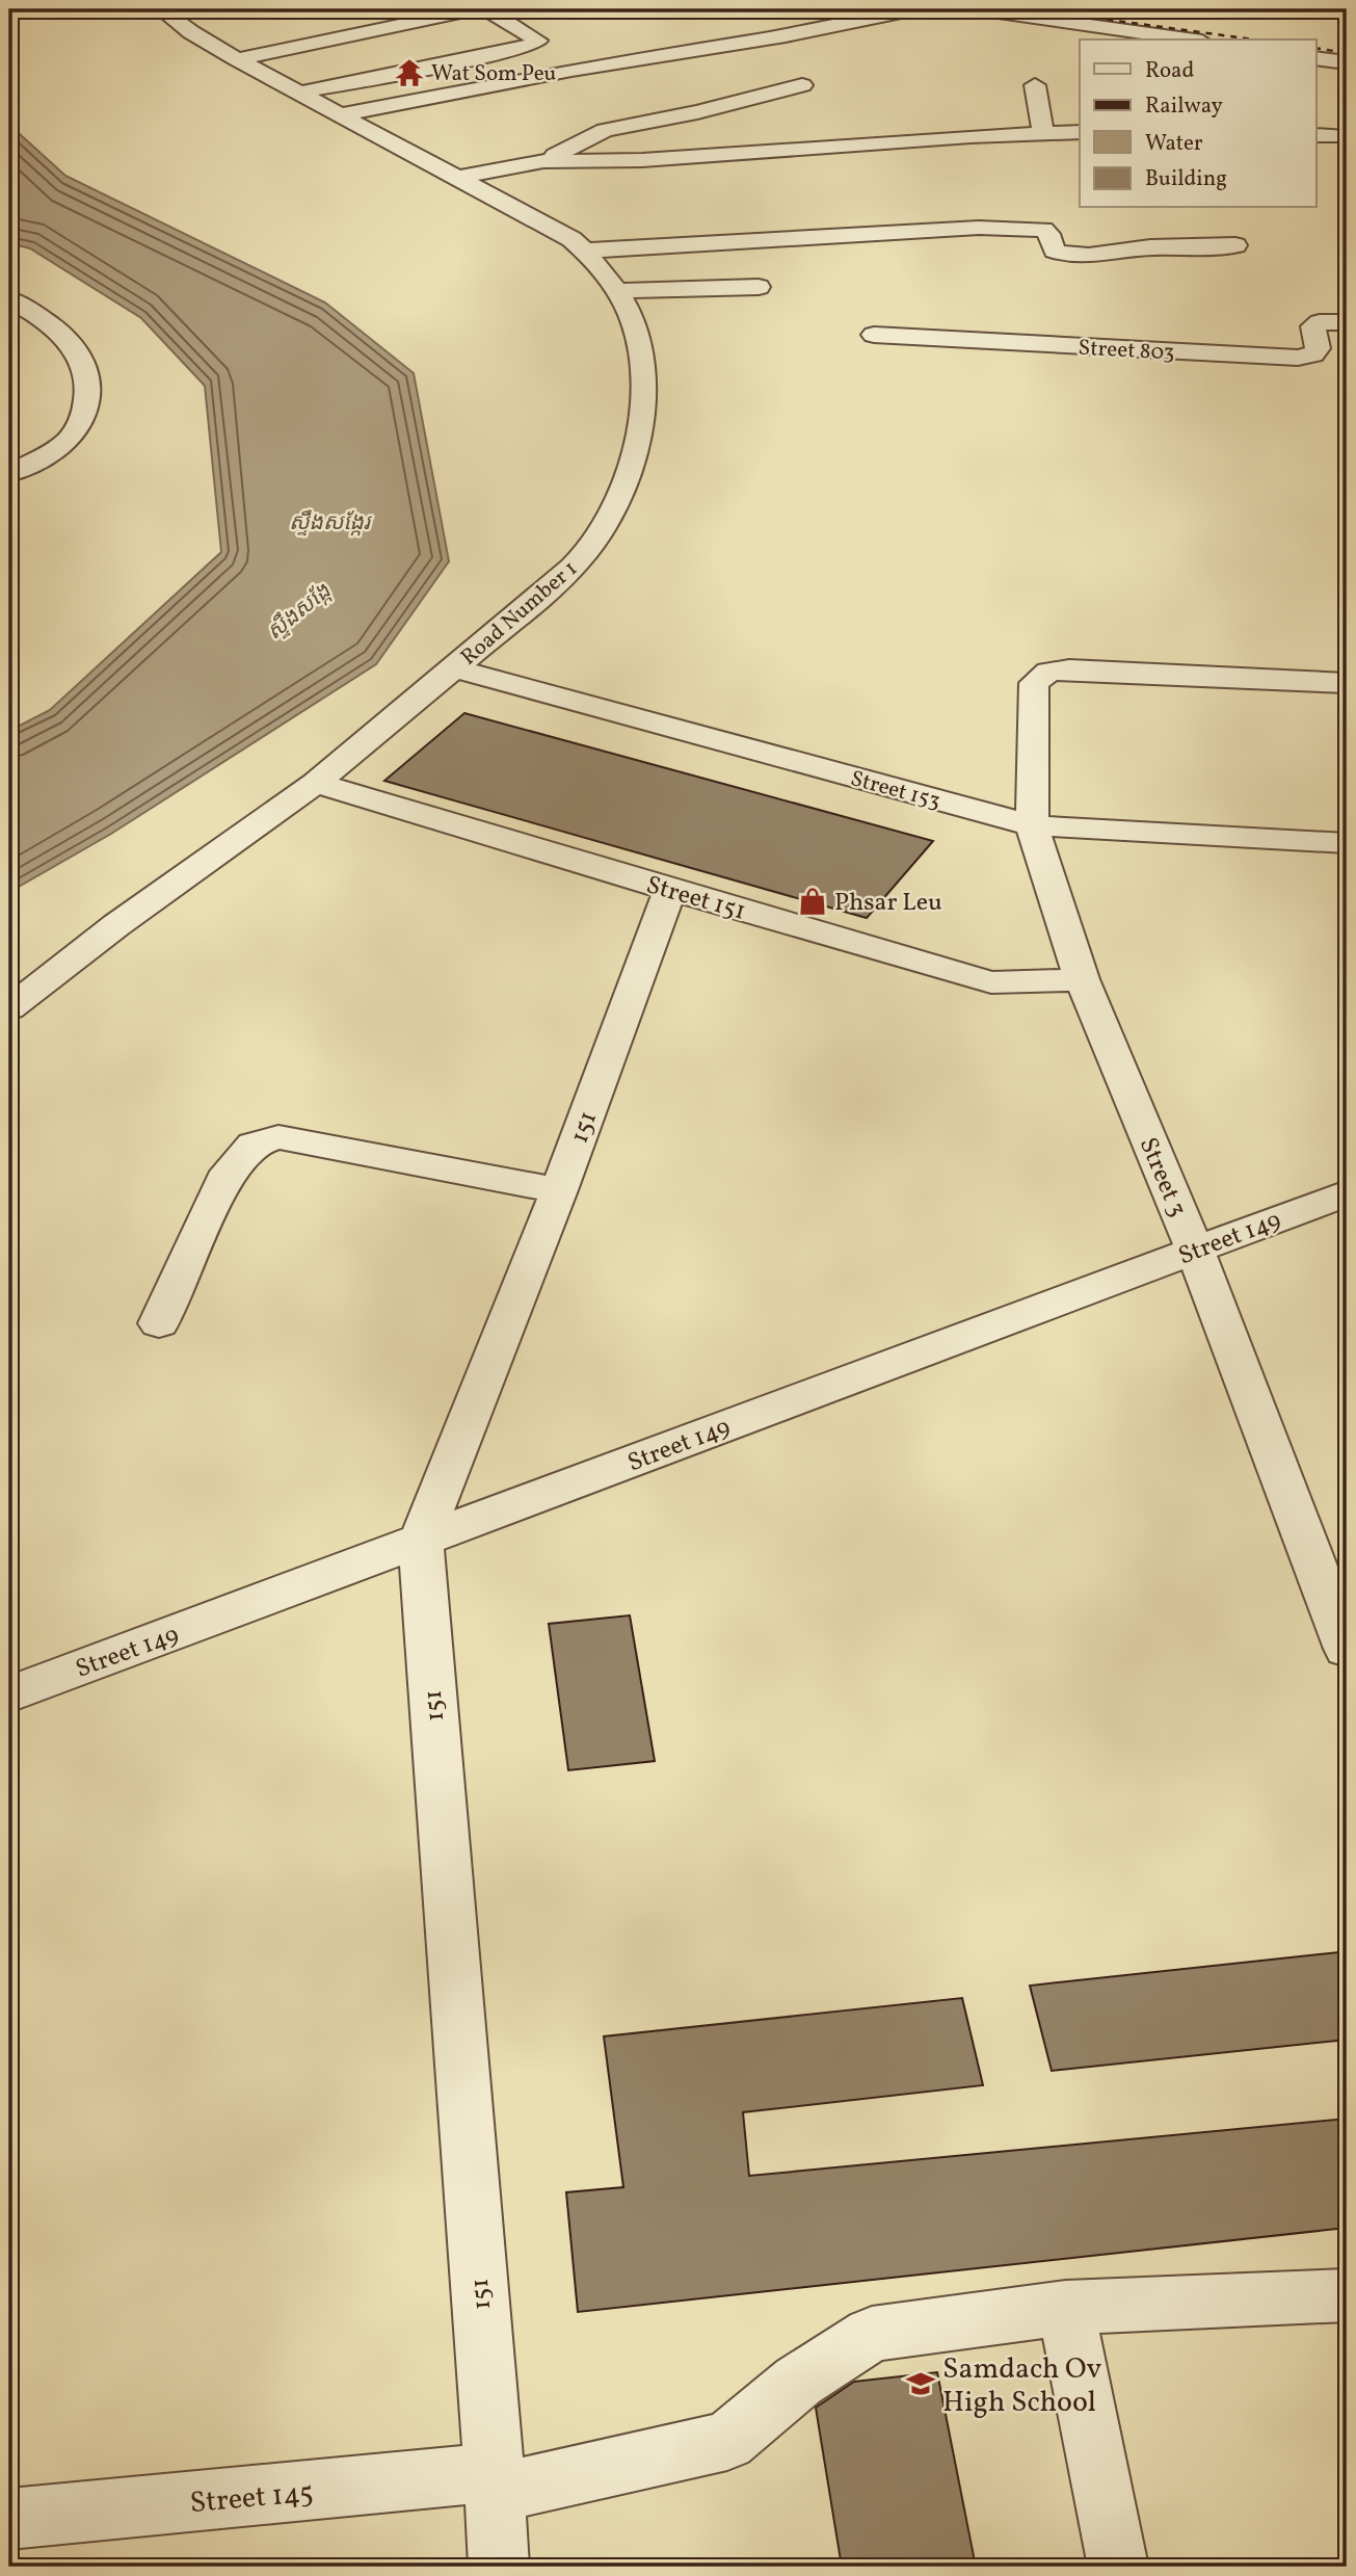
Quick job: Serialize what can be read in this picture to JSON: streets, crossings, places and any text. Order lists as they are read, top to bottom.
{
  "streets": {
    "street": [
      "Street 803",
      "Road Number 1",
      "Street 153",
      "Street 151",
      "151",
      "Street 3",
      "Street 149",
      "Street 145"
    ]
  },
  "crossings": [
    ["Road Number 1", "Street 153"],
    ["Road Number 1", "Street 151"],
    ["Street 153", "Street 3"],
    ["Street 151", "151"],
    ["Street 151", "Street 3"],
    ["151", "Street 149"],
    ["151", "Street 145"],
    ["Street 3", "Street 149"]
  ],
  "water": ["ស្ទឹងសង្កែរ", "ស្ទឹងសង្កែ"],
  "places": {
    "temple": ["Wat Som Peu"],
    "shop": ["Phsar Leu"],
    "school or university": ["Samdach Ov High School"]
  },
  "legend": [
    "Road",
    "Railway",
    "Water",
    "Building"
  ]
}
